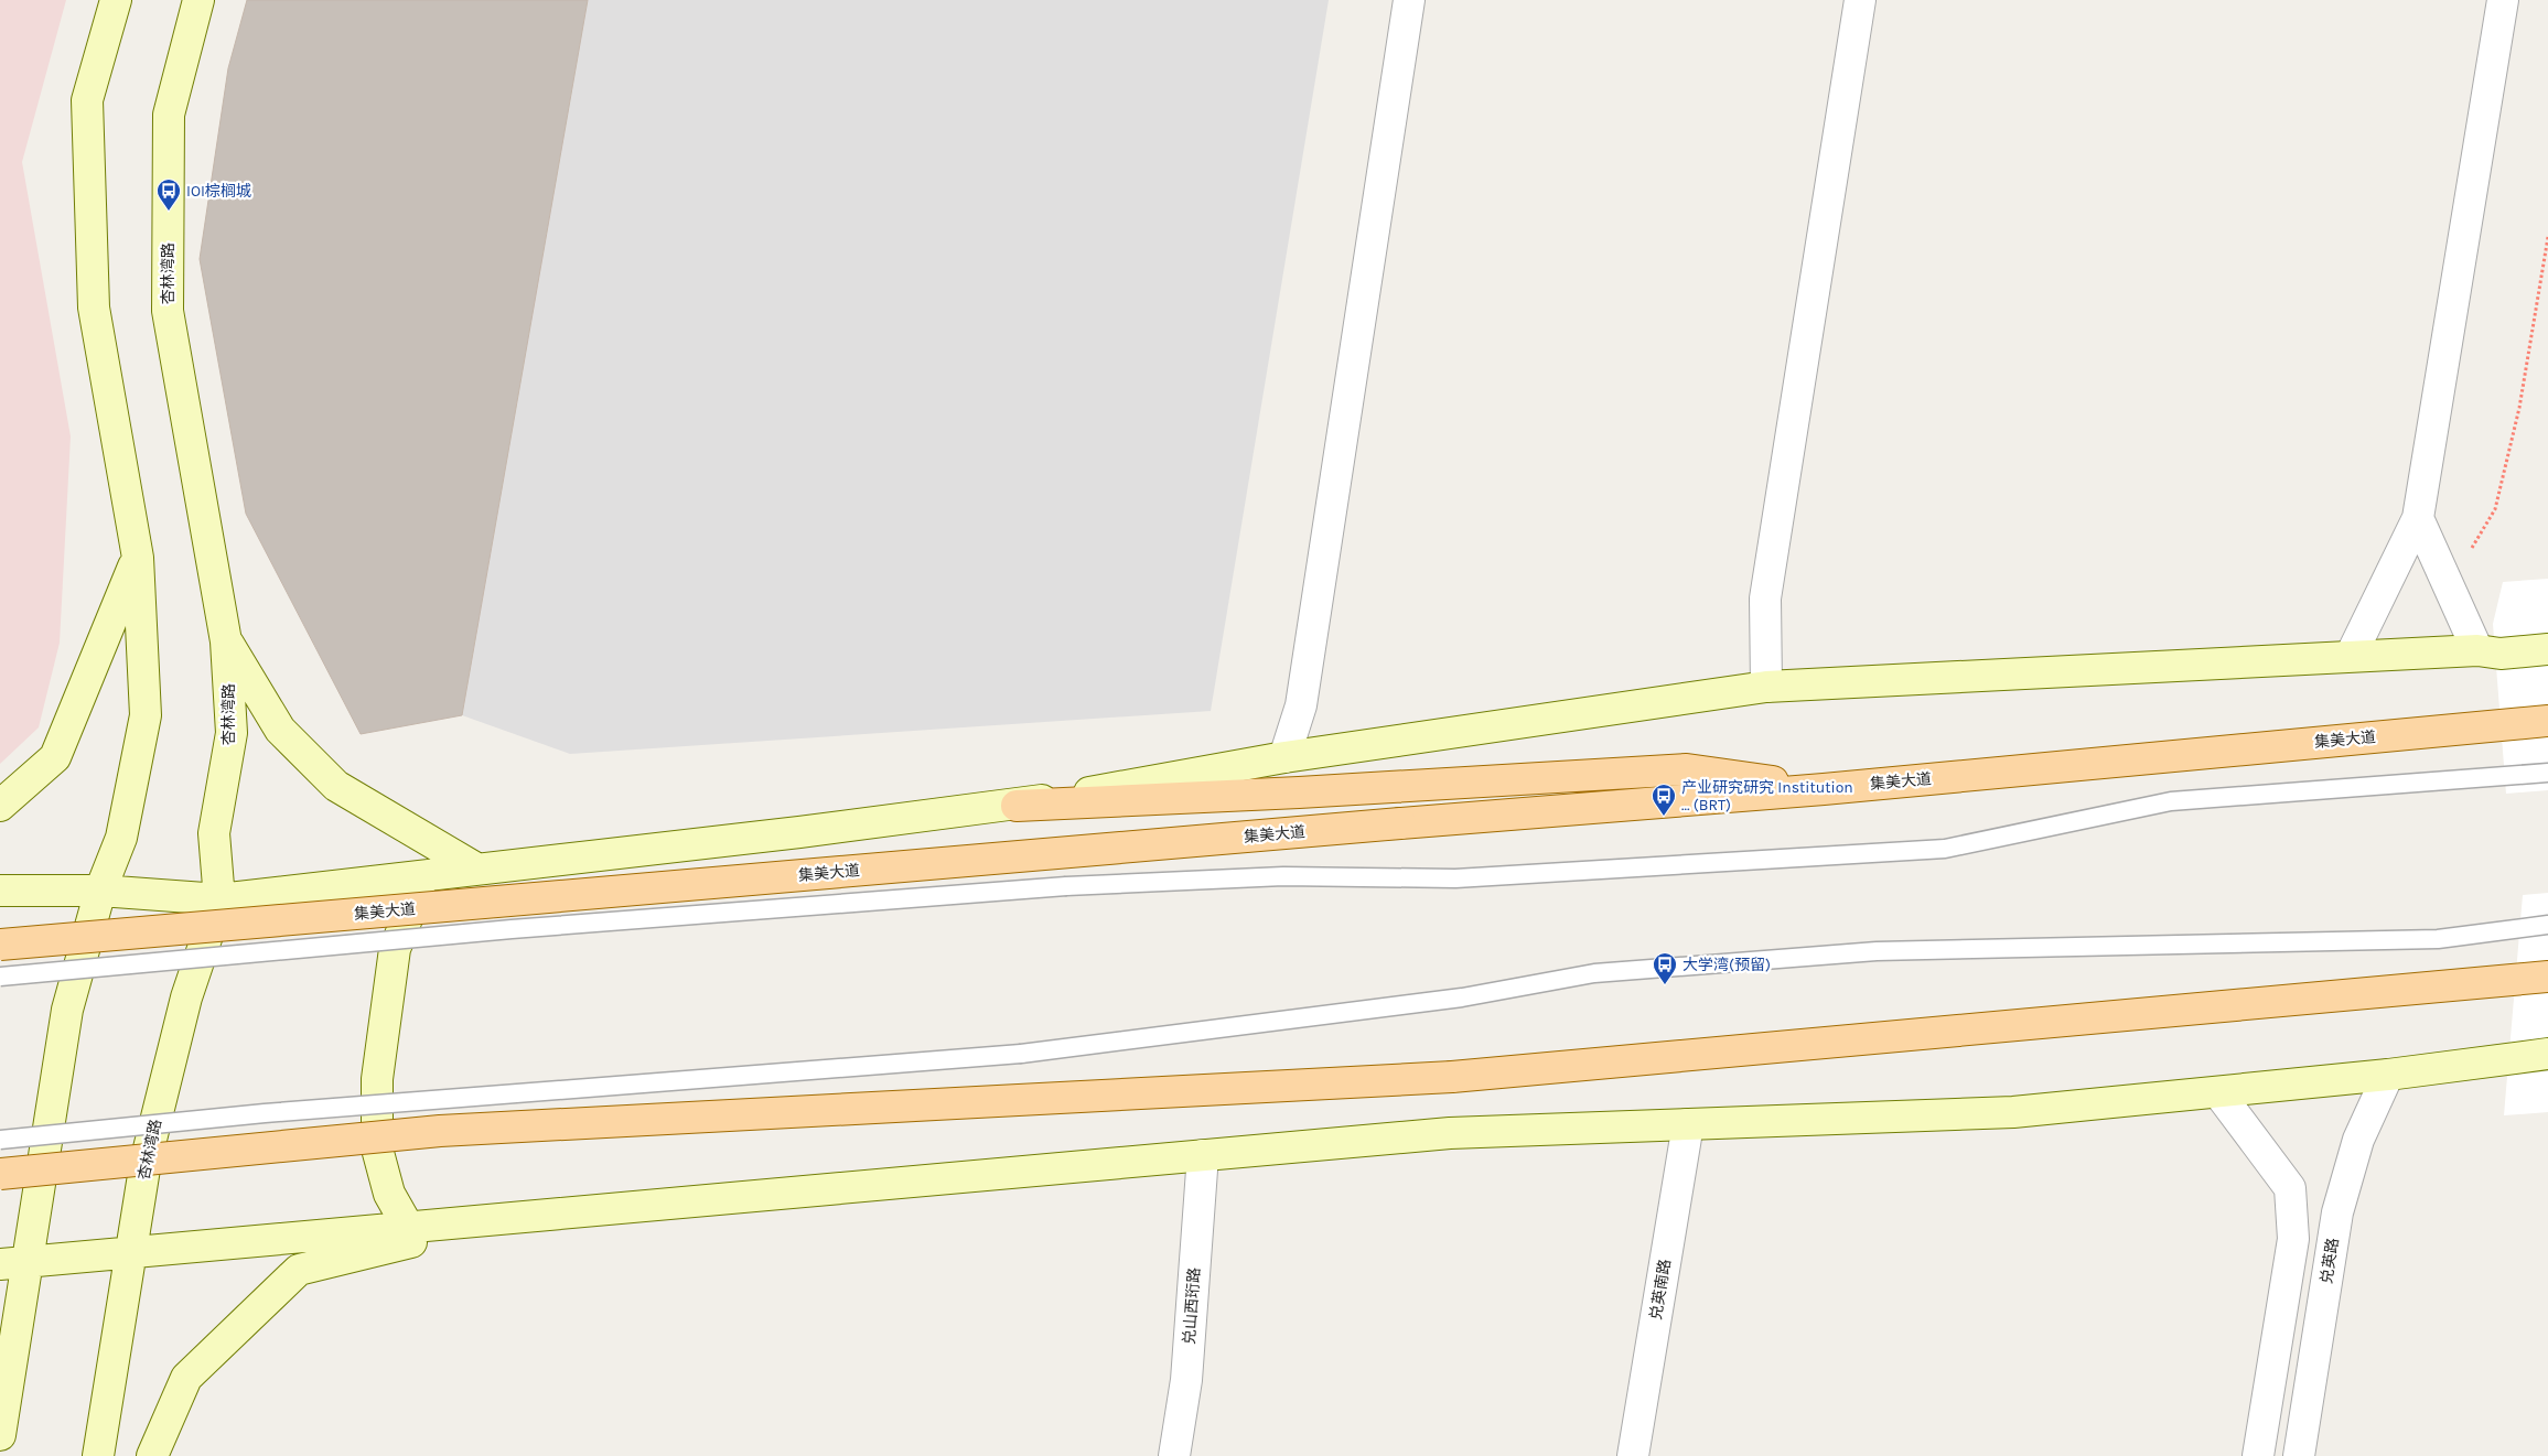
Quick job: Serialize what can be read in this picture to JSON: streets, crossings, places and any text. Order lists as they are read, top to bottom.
{
  "streets": {
    "main road": ["杏林湾路", "集美大道"],
    "street": ["兑英路", "兑英南路", "兑山西珩路"]
  },
  "places": {
    "bus stop": ["IOI棕榈城", "产业研究研究 Institution ... (BRT)", "大学湾(预留)"]
  }
}
